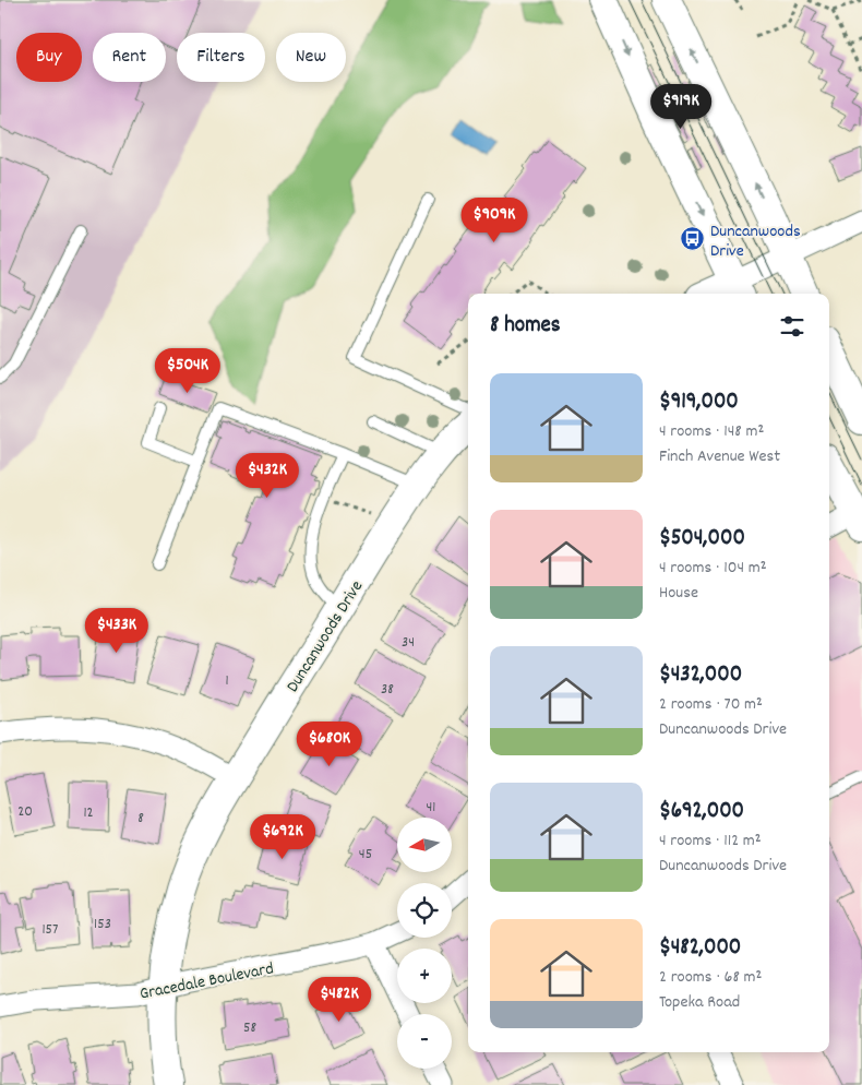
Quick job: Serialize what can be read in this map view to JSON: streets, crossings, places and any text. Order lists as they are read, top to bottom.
{
  "streets": {
    "street": ["Duncanwoods Drive", "Gracedale Boulevard"]
  },
  "crossings": [
    ["Duncanwoods Drive", "Gracedale Boulevard"]
  ],
  "places": {
    "bus stop": ["Duncanwoods Drive"]
  },
  "house_numbers": [
    "34",
    "1",
    "38",
    "41",
    "20",
    "12",
    "8",
    "45",
    "153",
    "157",
    "58"
  ],
  "north": "left",
  "page": {
    "chip": [
      "Buy",
      "Rent",
      "Filters",
      "New"
    ],
    "price": [
      "$919K",
      "$909K",
      "$504K",
      "$432K",
      "$433K",
      "$680K",
      "$692K",
      "$482K"
    ],
    "heading": "8 homes",
    "list": [
      {
        "name": "$919,000",
        "note": "4 rooms · 148 m² · Finch Avenue West"
      },
      {
        "name": "$504,000",
        "note": "4 rooms · 104 m² · House"
      },
      {
        "name": "$432,000",
        "note": "2 rooms · 70 m² · Duncanwoods Drive"
      },
      {
        "name": "$692,000",
        "note": "4 rooms · 112 m² · Duncanwoods Drive"
      },
      {
        "name": "$482,000",
        "note": "2 rooms · 68 m² · Topeka Road"
      }
    ],
    "map_buttons": ["+", "−"]
  }
}
